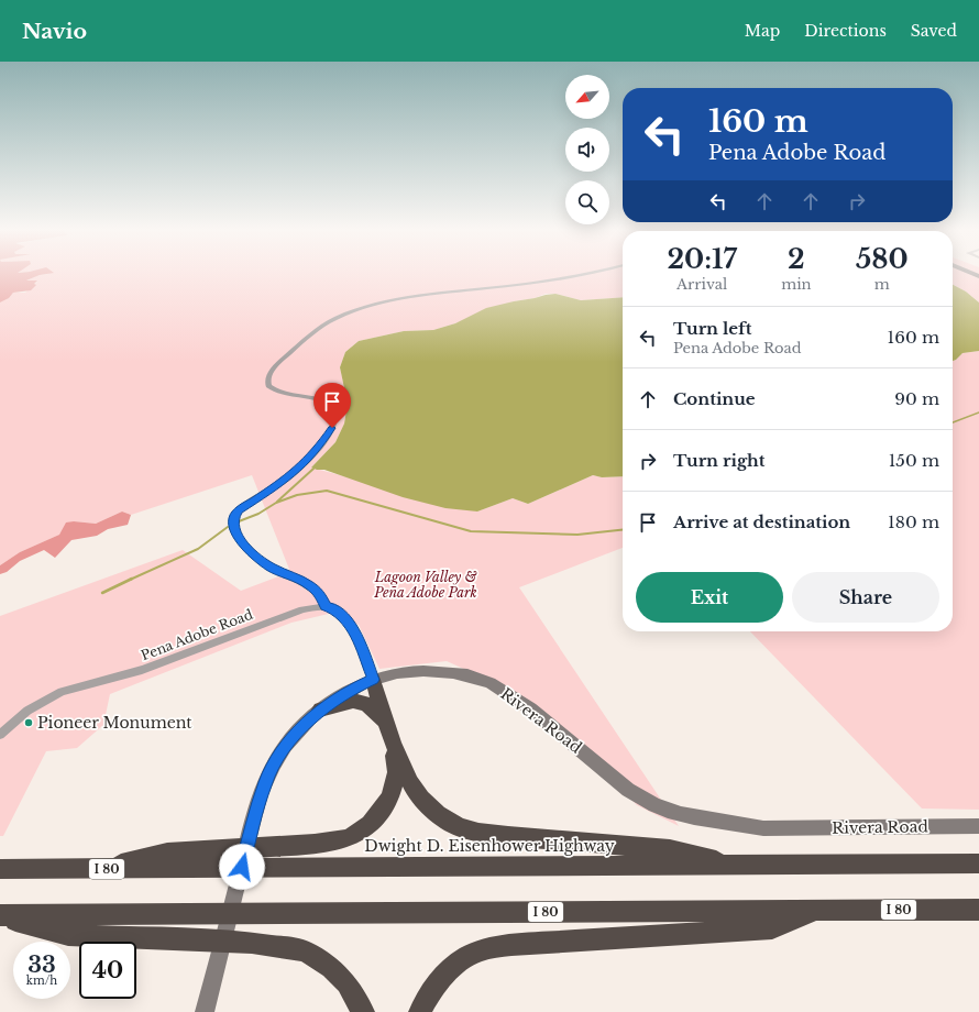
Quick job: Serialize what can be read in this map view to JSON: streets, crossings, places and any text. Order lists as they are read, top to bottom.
{
  "streets": {
    "highway": ["Dwight D. Eisenhower Highway", "I 80"],
    "street": ["Pena Adobe Road", "Rivera Road"]
  },
  "parks": ["Lagoon Valley & Peña Adobe Park"],
  "places": ["Pioneer Monument"],
  "north": "bottom left",
  "page": {
    "header": "Navio",
    "nav": ["Map", "Directions", "Saved"],
    "turn": ["160 m", "Pena Adobe Road"],
    "eta": [
      "20:17",
      "Arrival",
      "2",
      "min",
      "580",
      "m"
    ],
    "list": [
      {
        "name": "Turn left",
        "note": "Pena Adobe Road",
        "value": "160 m"
      },
      {
        "name": "Continue",
        "value": "90 m"
      },
      {
        "name": "Turn right",
        "value": "150 m"
      },
      {
        "name": "Arrive at destination",
        "value": "180 m"
      }
    ],
    "buttons": ["Exit", "Share"],
    "speed": "33 km/h",
    "limit": "40"
  }
}
